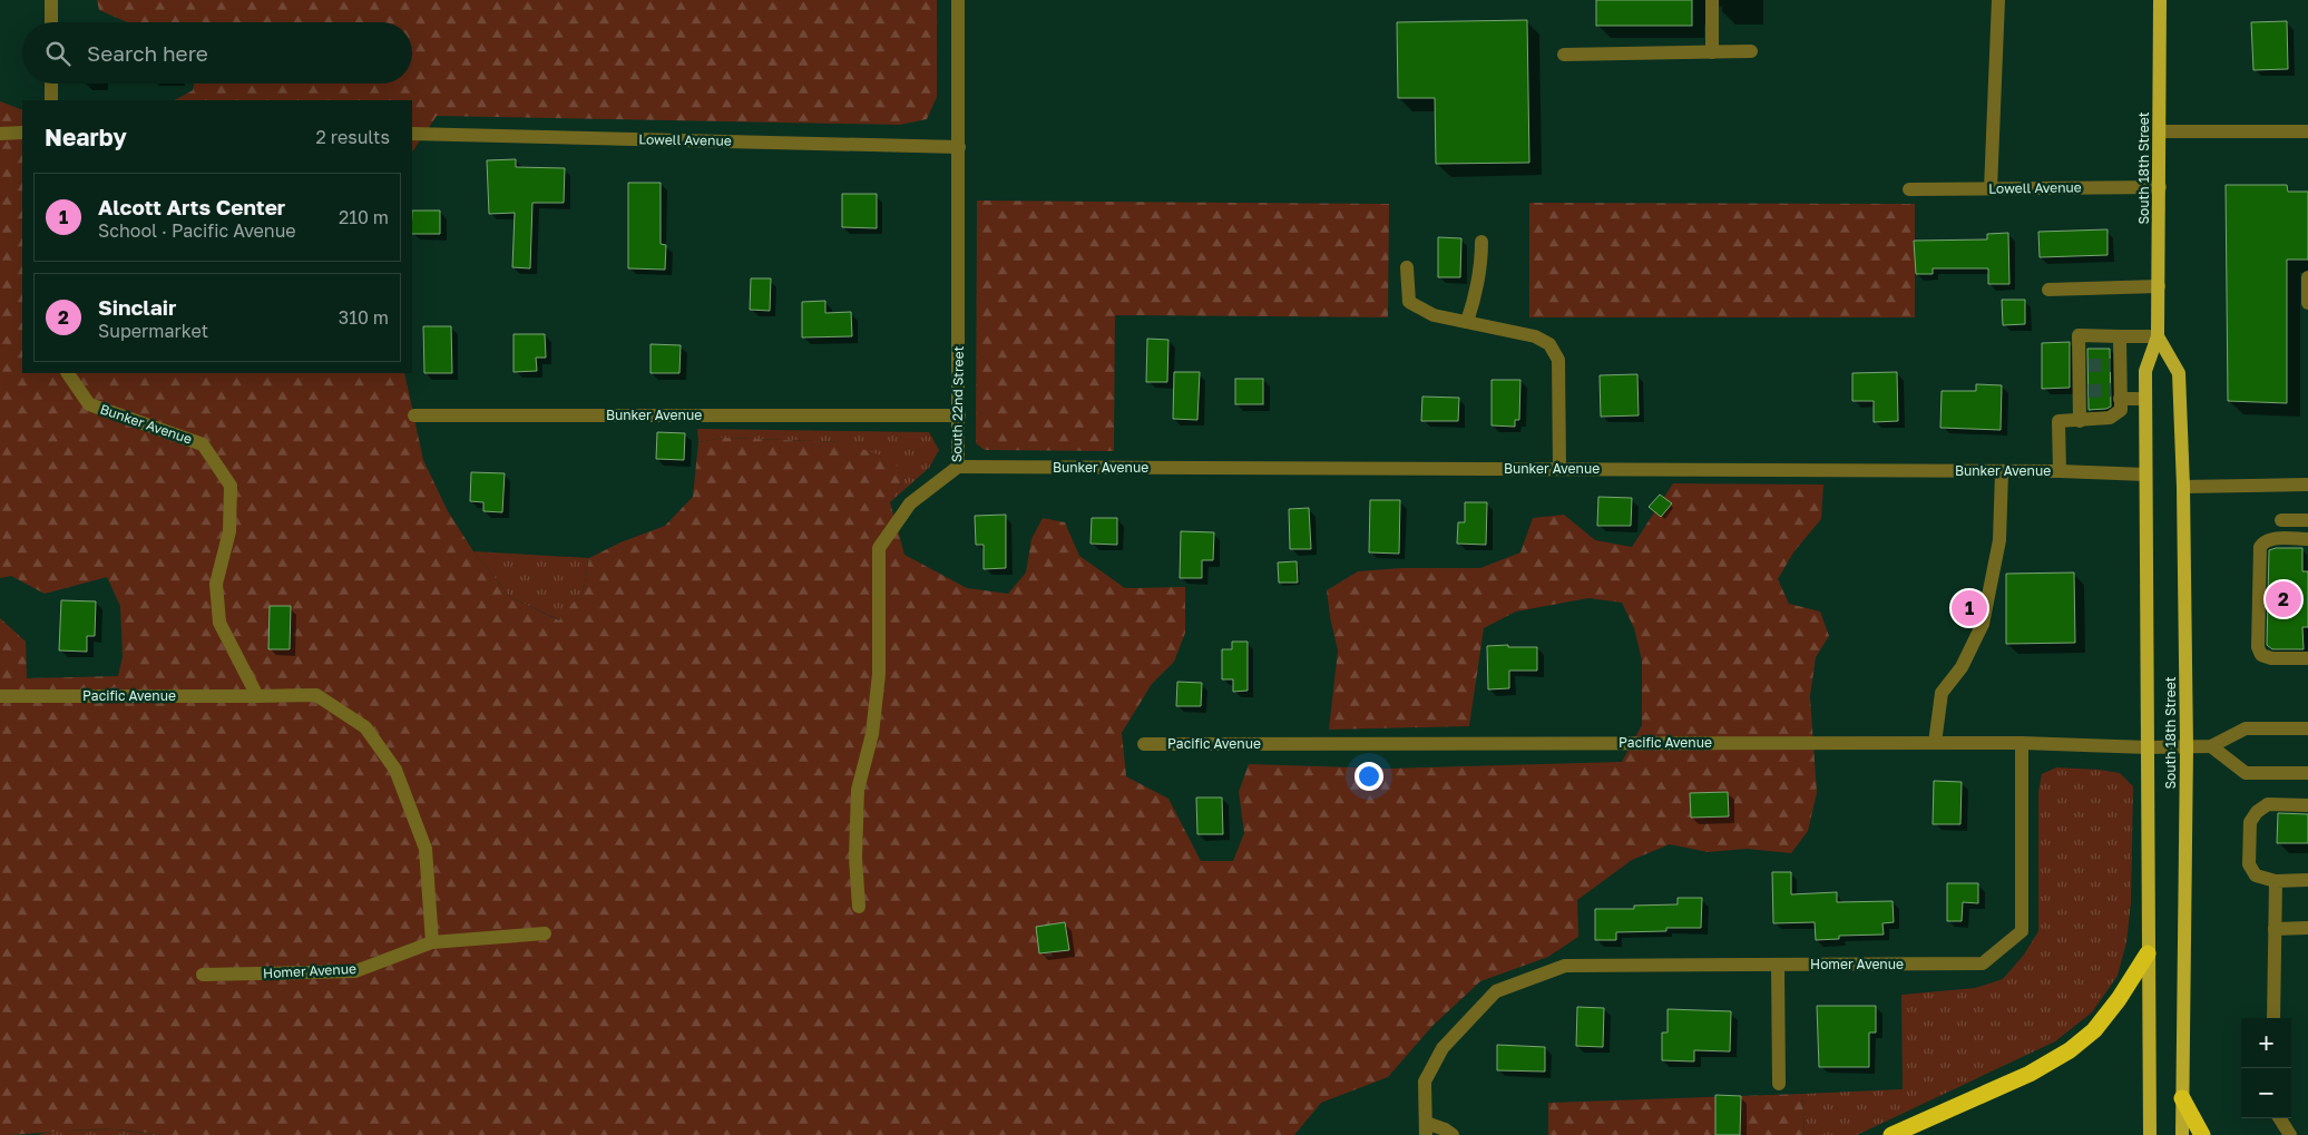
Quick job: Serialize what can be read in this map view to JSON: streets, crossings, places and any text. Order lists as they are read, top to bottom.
{
  "streets": {
    "main road": ["South 18th Street"],
    "street": [
      "Lowell Avenue",
      "South 22nd Street",
      "Bunker Avenue",
      "Pacific Avenue",
      "Homer Avenue"
    ]
  },
  "crossings": [
    ["Lowell Avenue", "South 18th Street"],
    ["Lowell Avenue", "South 22nd Street"],
    ["South 18th Street", "Bunker Avenue"],
    ["South 18th Street", "Pacific Avenue"],
    ["South 22nd Street", "Bunker Avenue"],
    ["Bunker Avenue", "Pacific Avenue"],
    ["Pacific Avenue", "Homer Avenue"]
  ],
  "page": {
    "search": "Search here",
    "heading": ["Nearby", "2 results"],
    "list": [
      {
        "mark": "1",
        "name": "Alcott Arts Center",
        "note": "School · Pacific Avenue",
        "value": "210 m"
      },
      {
        "mark": "2",
        "name": "Sinclair",
        "note": "Supermarket",
        "value": "310 m"
      }
    ],
    "pins": ["2", "1"],
    "map_buttons": ["+", "−"]
  }
}
